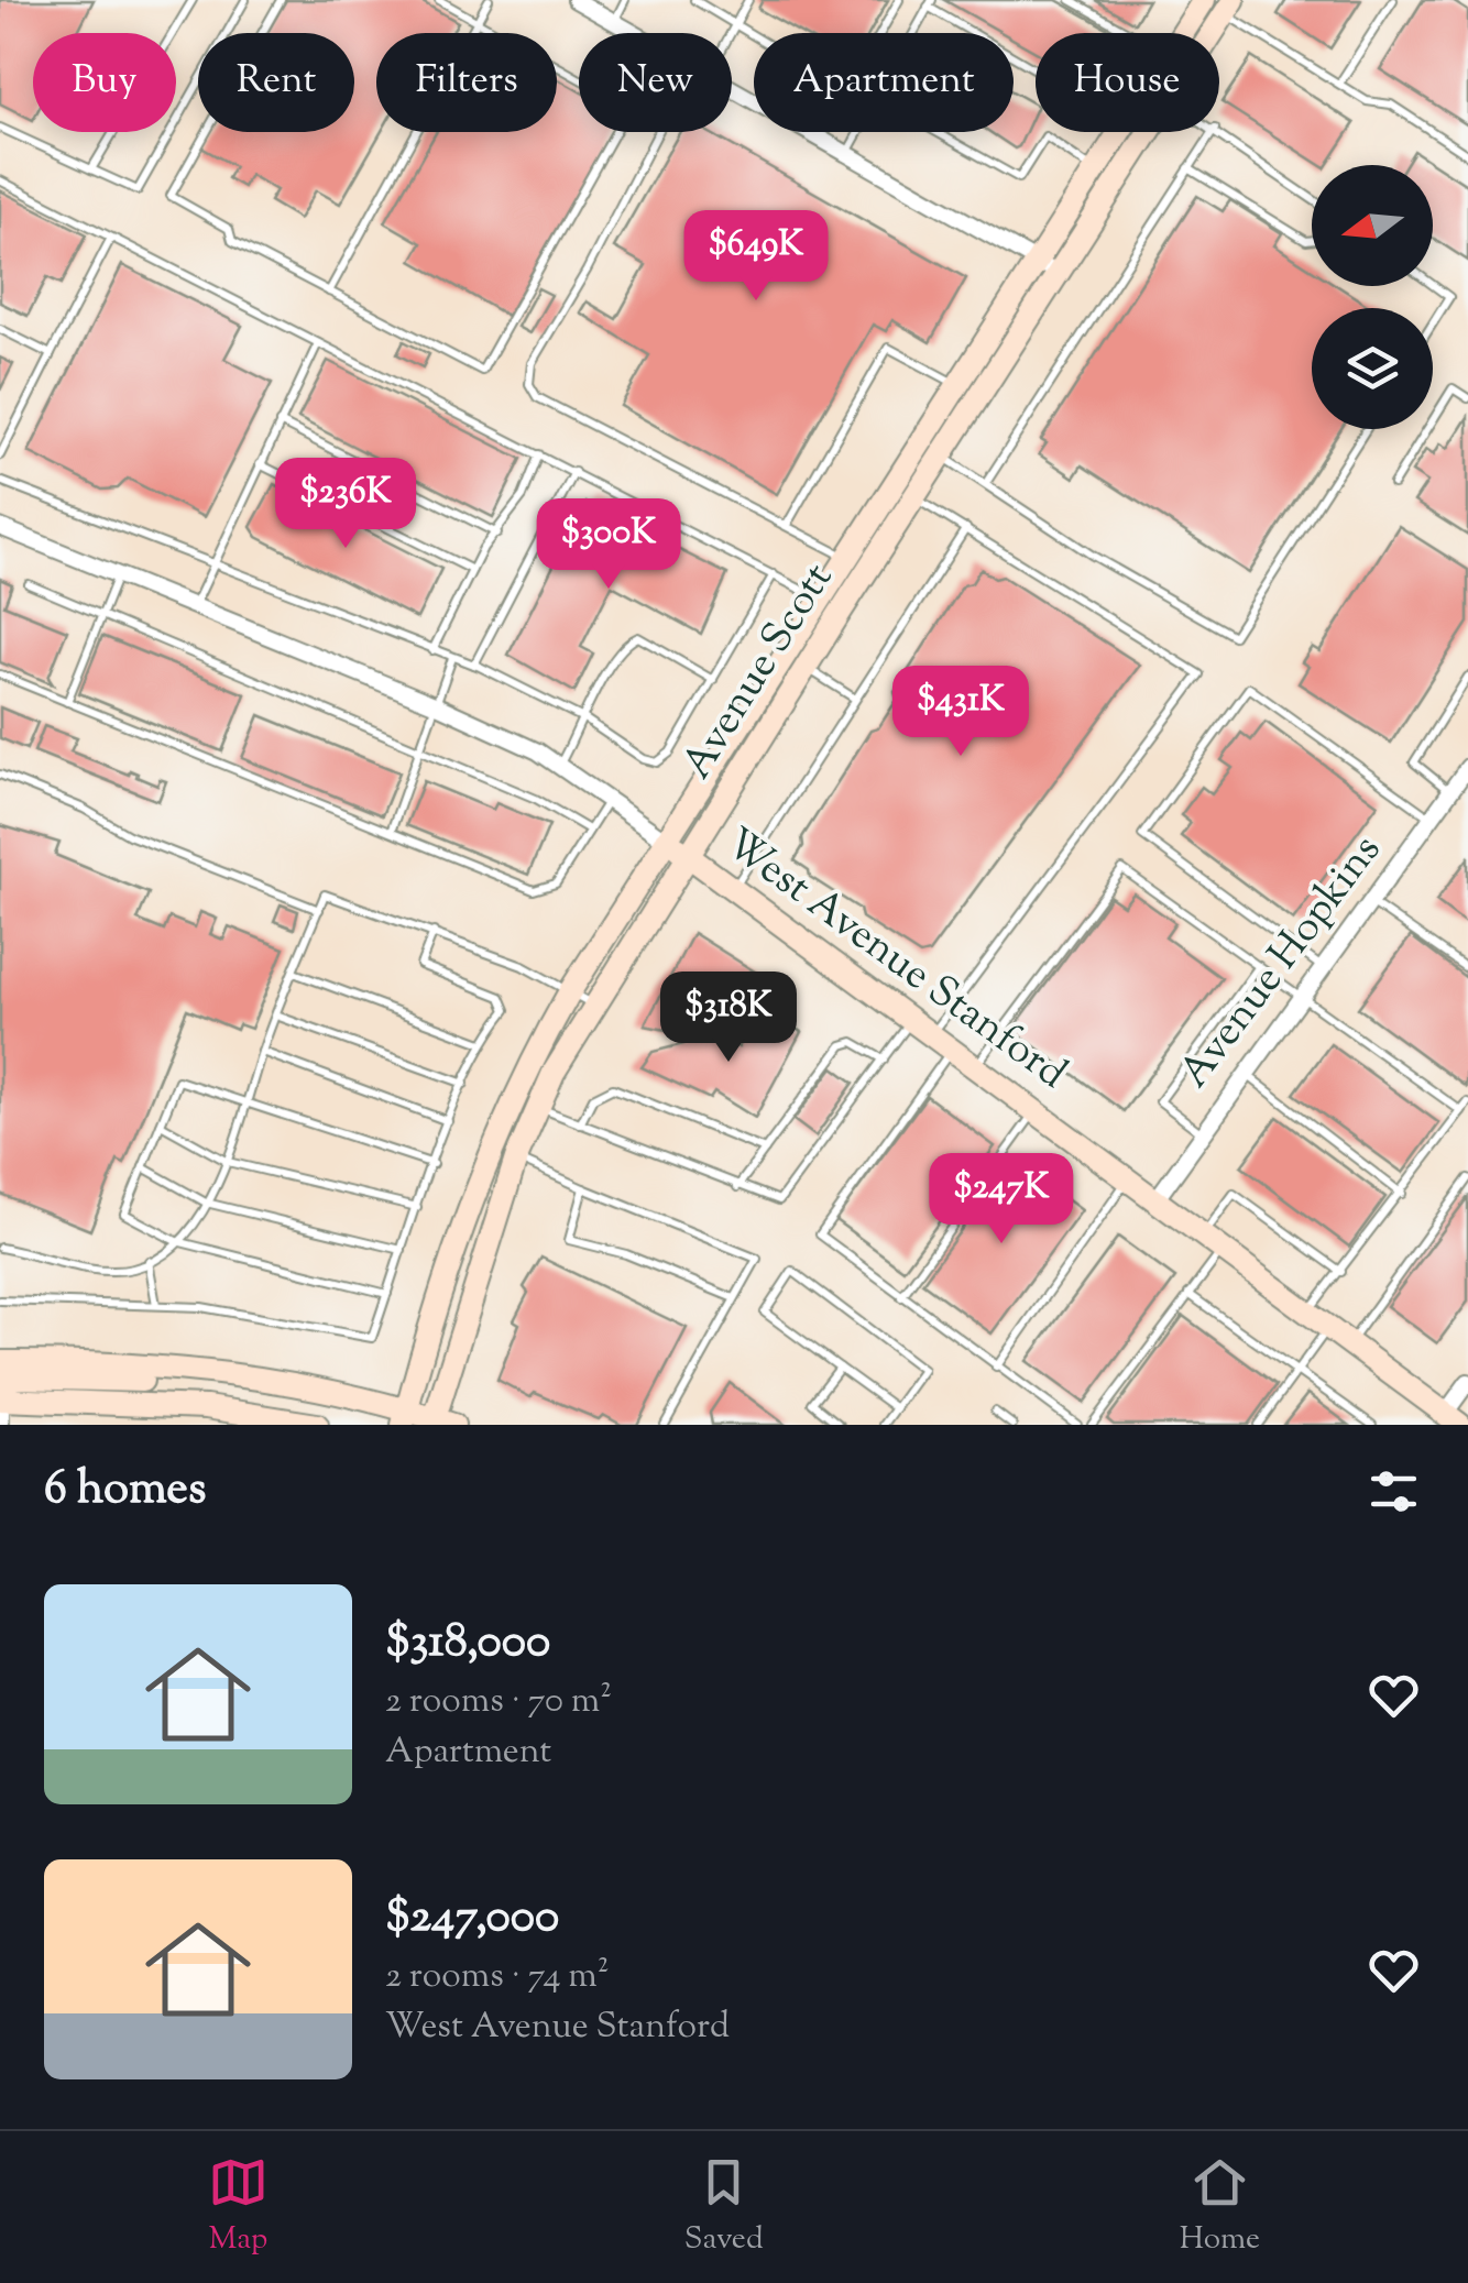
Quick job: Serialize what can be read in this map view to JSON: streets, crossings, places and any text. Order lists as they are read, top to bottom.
{
  "streets": {
    "main road": ["Avenue Scott", "West Avenue Stanford"],
    "street": ["Avenue Hopkins"]
  },
  "crossings": [
    ["Avenue Scott", "West Avenue Stanford"],
    ["West Avenue Stanford", "Avenue Hopkins"]
  ],
  "north": "left",
  "page": {
    "chip": [
      "Buy",
      "Rent",
      "Filters",
      "New",
      "Apartment",
      "House"
    ],
    "price": [
      "$649K",
      "$236K",
      "$300K",
      "$431K",
      "$318K",
      "$247K"
    ],
    "heading": "6 homes",
    "list": [
      {
        "name": "$318,000",
        "note": "2 rooms · 70 m² · Apartment"
      },
      {
        "name": "$247,000",
        "note": "2 rooms · 74 m² · West Avenue Stanford"
      }
    ],
    "tabs": ["Map", "Saved", "Home"]
  }
}
